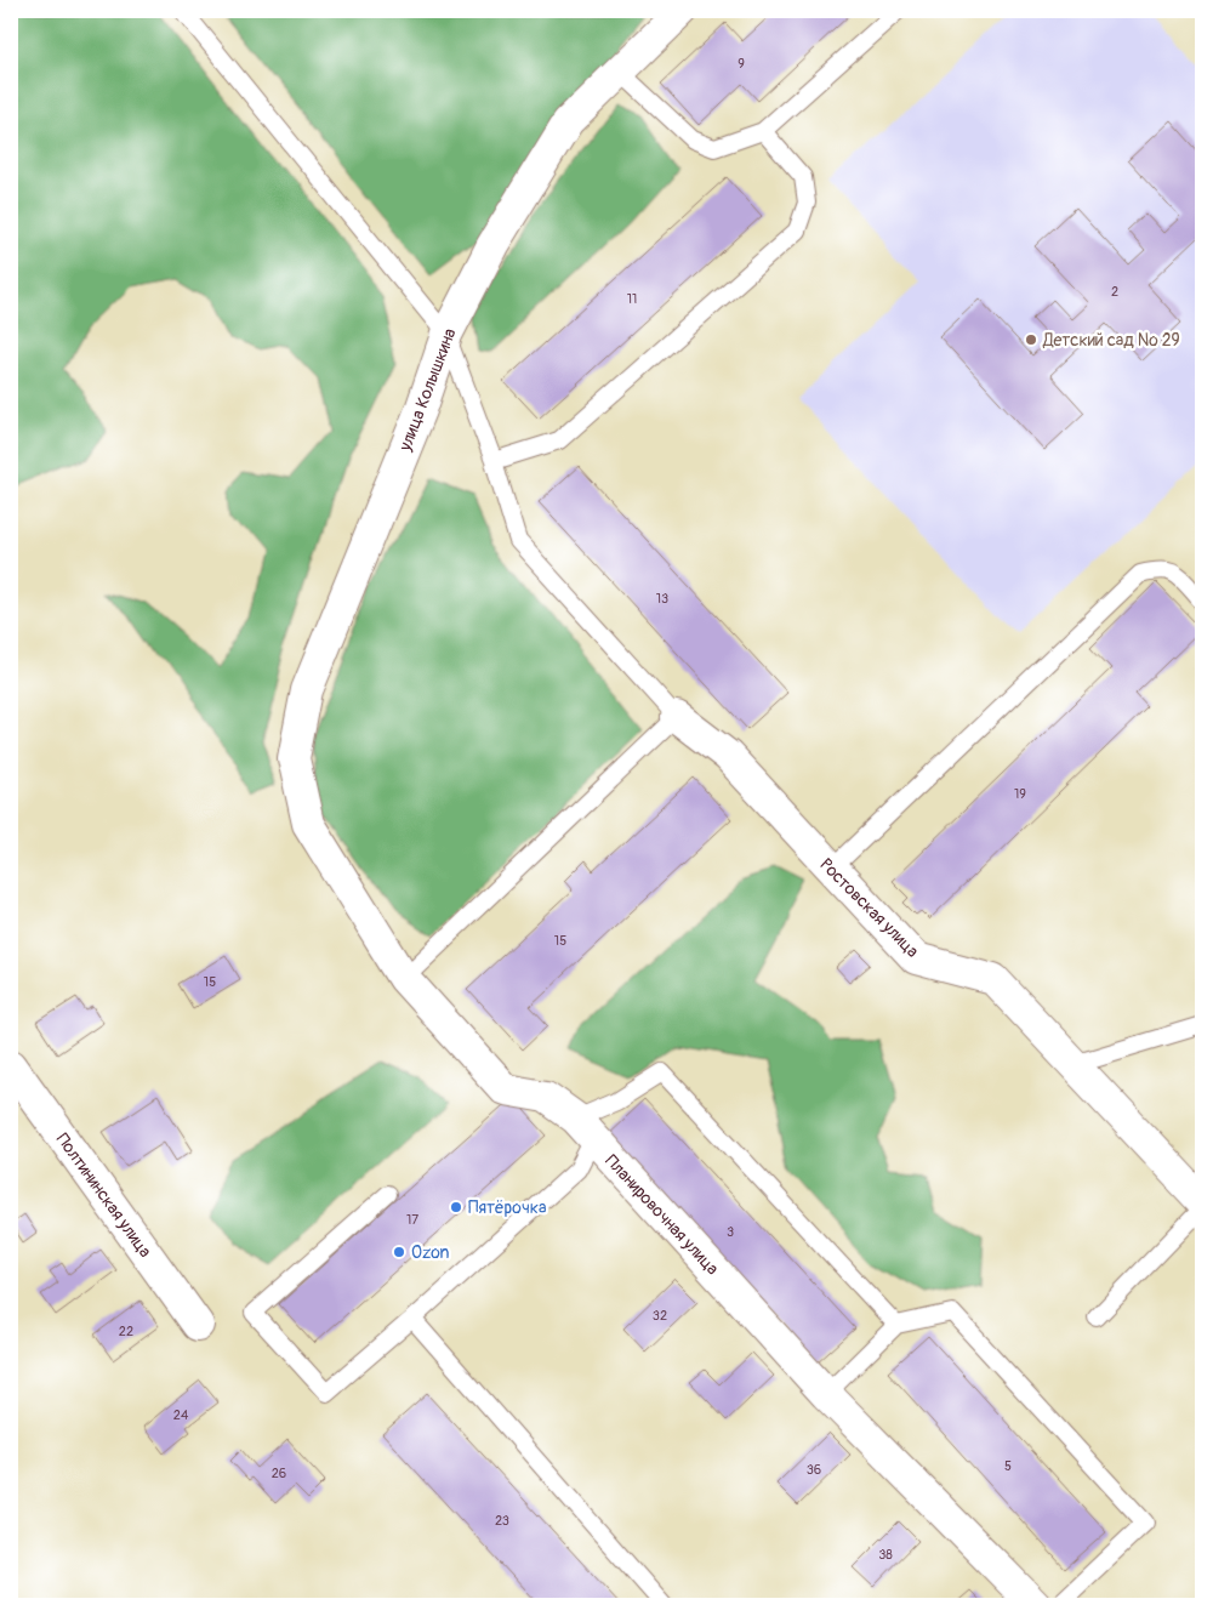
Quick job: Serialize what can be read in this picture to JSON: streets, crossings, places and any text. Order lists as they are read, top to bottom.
{
  "streets": {
    "street": [
      "улица Колышкина",
      "Ростовская улица",
      "Полтининская улица",
      "Планировочная улица"
    ]
  },
  "crossings": [
    ["улица Колышкина", "Планировочная улица"]
  ],
  "places": ["Детский сад № 29", "Пятёрочка", "Ozon"],
  "house_numbers": [
    "9",
    "2",
    "11",
    "13",
    "19",
    "15",
    "15",
    "17",
    "3",
    "32",
    "22",
    "24",
    "5",
    "36",
    "26",
    "23",
    "38"
  ]
}
